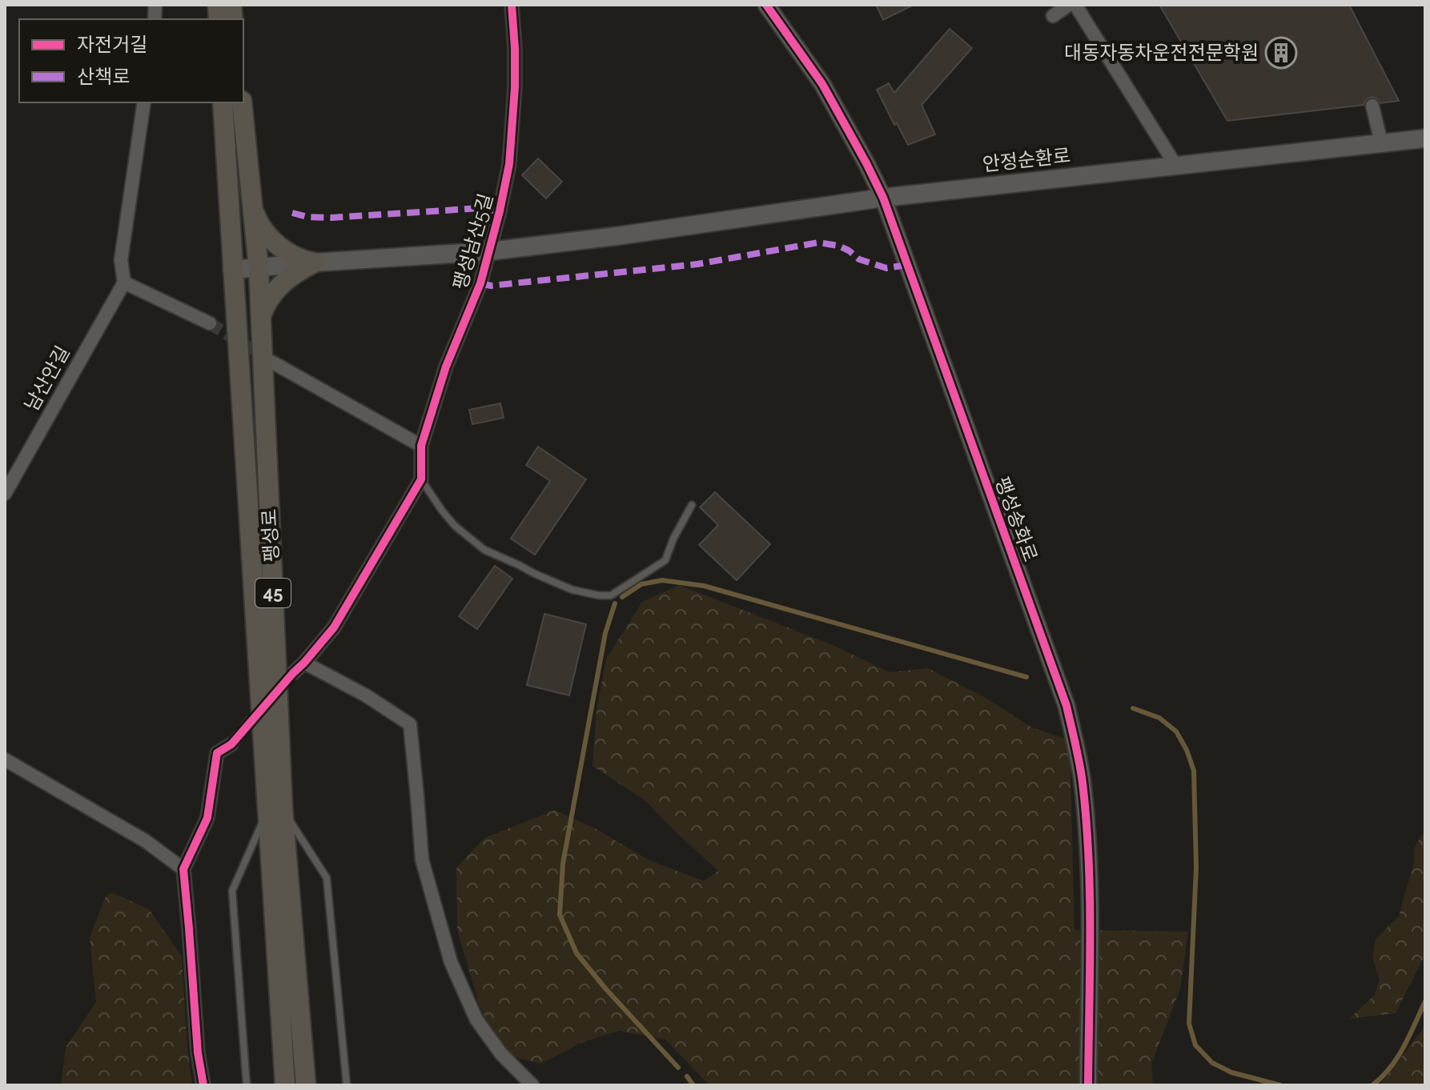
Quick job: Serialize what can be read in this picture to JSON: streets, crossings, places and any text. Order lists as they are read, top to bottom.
{
  "streets": {
    "main road": ["안정순환로", "팽성로", "45"],
    "street": ["팽성남산5길", "남산안길", "팽성송화로"]
  },
  "crossings": [
    ["안정순환로", "팽성남산5길"],
    ["안정순환로", "팽성송화로"],
    ["안정순환로", "팽성로"]
  ],
  "places": {
    "building": ["대동자동차운전전문학원"]
  },
  "legend": ["자전거길", "산책로"]
}
